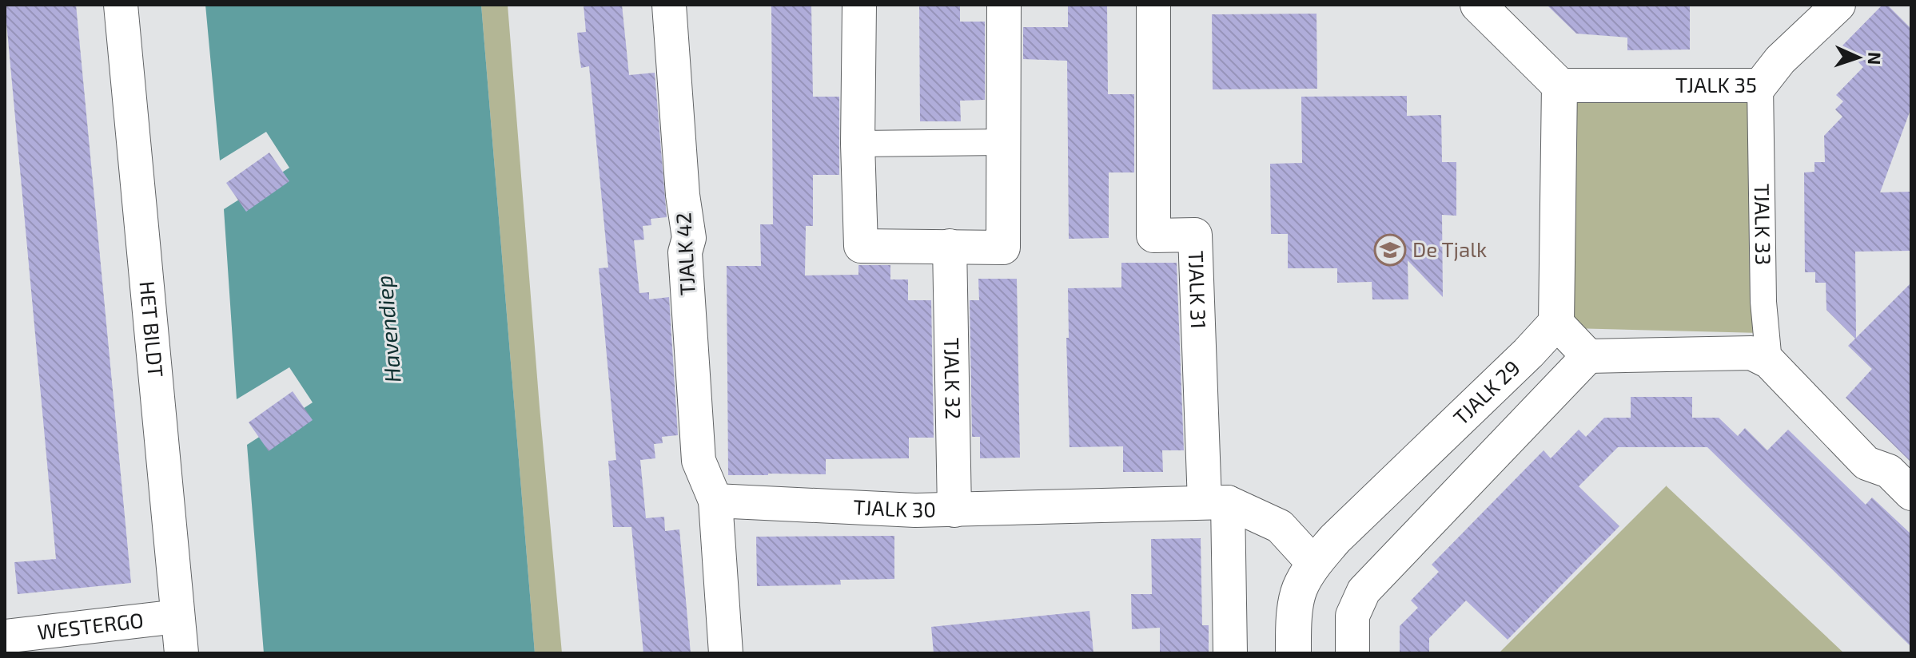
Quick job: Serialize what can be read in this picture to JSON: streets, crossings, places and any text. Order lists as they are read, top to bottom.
{
  "streets": {
    "street": [
      "TJALK 35",
      "TJALK 33",
      "TJALK 42",
      "TJALK 31",
      "HET BILDT",
      "TJALK 32",
      "TJALK 29",
      "TJALK 30",
      "WESTERGO"
    ]
  },
  "crossings": [
    ["TJALK 35", "TJALK 33"],
    ["TJALK 42", "TJALK 30"],
    ["TJALK 31", "TJALK 30"],
    ["HET BILDT", "WESTERGO"],
    ["TJALK 32", "TJALK 30"],
    ["TJALK 29", "TJALK 30"]
  ],
  "water": ["Havendiep"],
  "places": {
    "school or university": ["De Tjalk"]
  },
  "north": "right"
}
